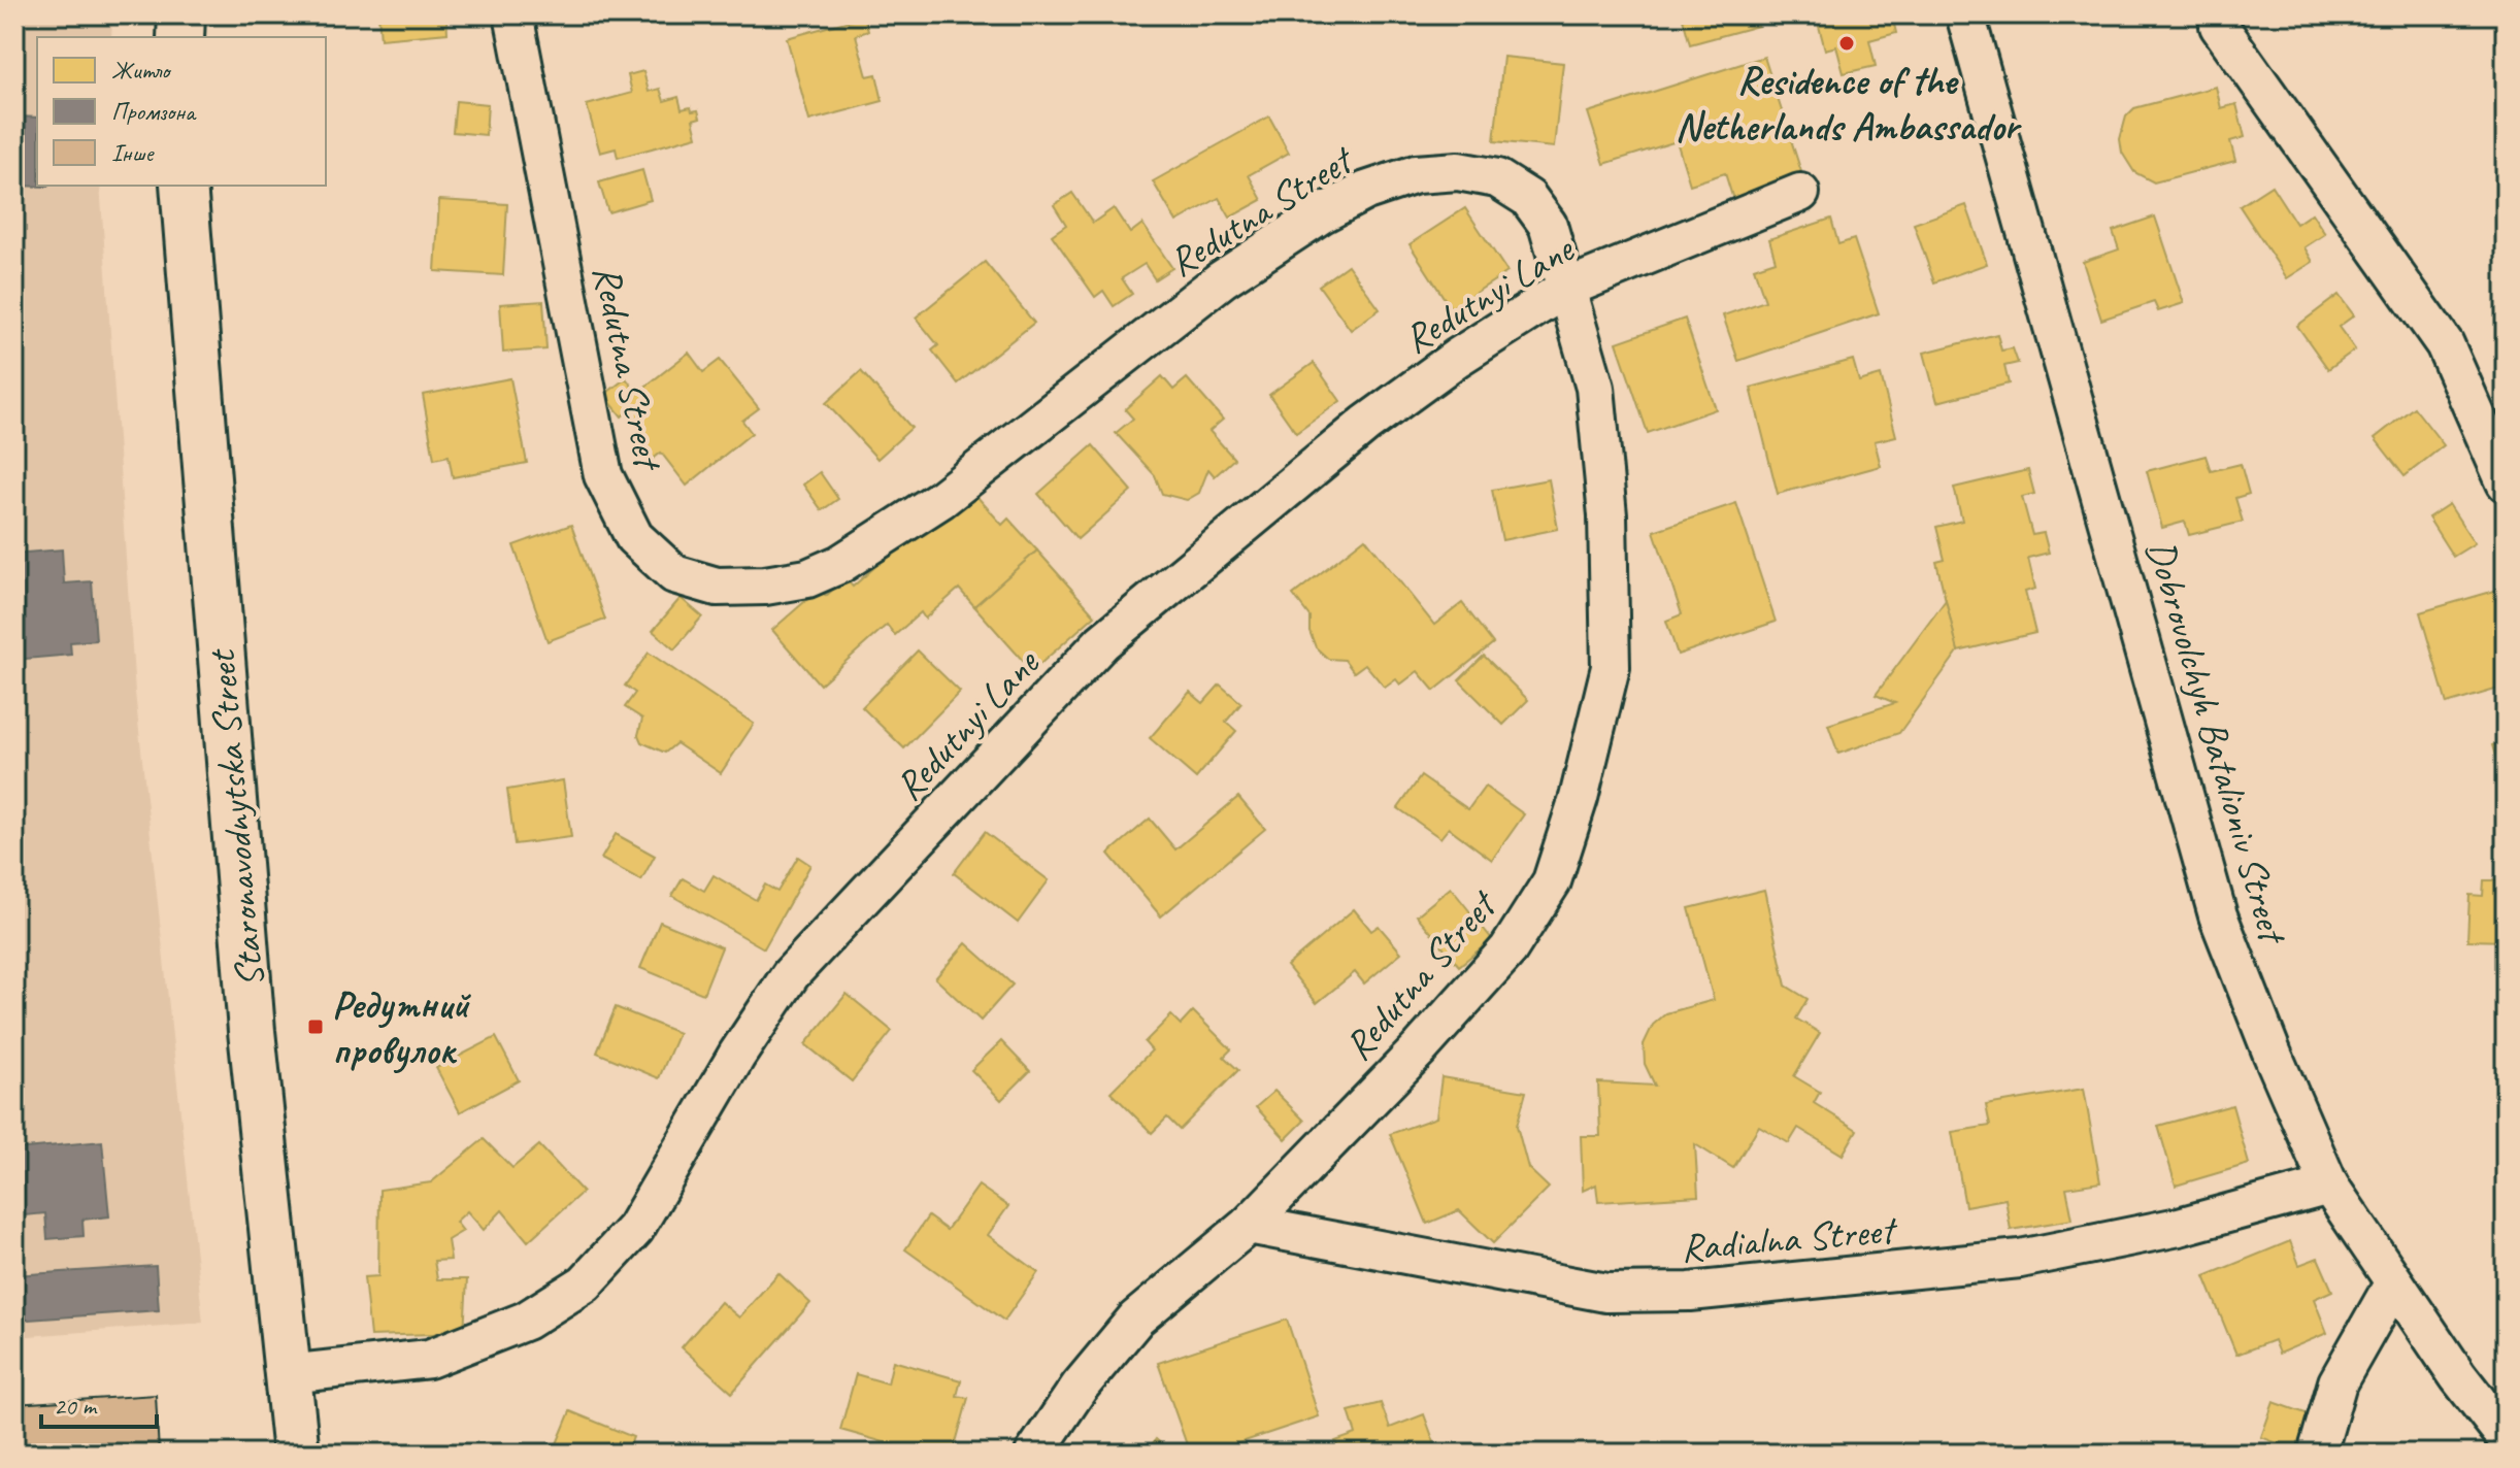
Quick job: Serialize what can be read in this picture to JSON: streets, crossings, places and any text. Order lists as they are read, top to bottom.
{
  "streets": {
    "main road": ["Staronavodnytska Street"],
    "street": [
      "Redutna Street",
      "Redutnyi Lane",
      "Dobrovolchyh Batalioniv Street",
      "Radialna Street"
    ]
  },
  "crossings": [
    ["Redutna Street", "Redutnyi Lane"],
    ["Redutna Street", "Radialna Street"],
    ["Redutnyi Lane", "Staronavodnytska Street"],
    ["Dobrovolchyh Batalioniv Street", "Radialna Street"]
  ],
  "places": {
    "other": ["Residence of the Netherlands Ambassador"],
    "transit": ["Редутний провулок"]
  },
  "legend": ["Житло", "Промзона", "Інше"],
  "scale_bar": "20 m"
}
